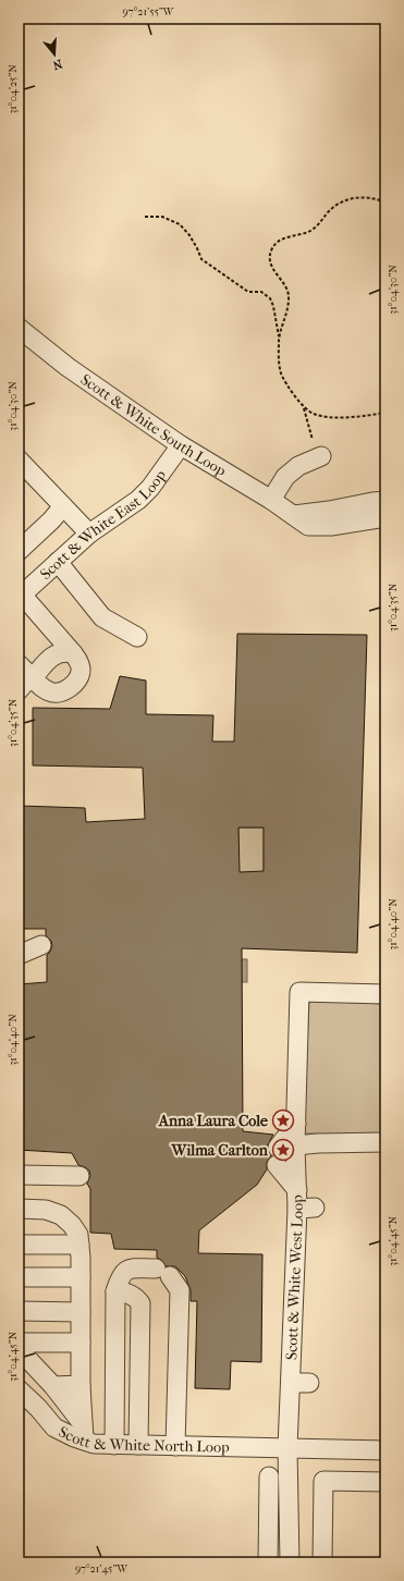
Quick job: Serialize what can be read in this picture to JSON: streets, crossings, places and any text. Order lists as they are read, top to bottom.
{
  "streets": {
    "lane": [
      "Scott & White South Loop",
      "Scott & White East Loop",
      "Scott & White West Loop",
      "Scott & White North Loop"
    ]
  },
  "crossings": [
    ["Scott & White South Loop", "Scott & White East Loop"],
    ["Scott & White West Loop", "Scott & White North Loop"]
  ],
  "places": {
    "place": ["Anna Laura Cole", "Wilma Carlton"]
  },
  "north": "bottom",
  "coordinates": [
    "97°21'55\"W",
    "31°04'25\"N",
    "31°04'30\"N",
    "31°04'35\"N",
    "31°04'40\"N",
    "31°04'45\"N",
    "97°21'45\"W"
  ]
}
